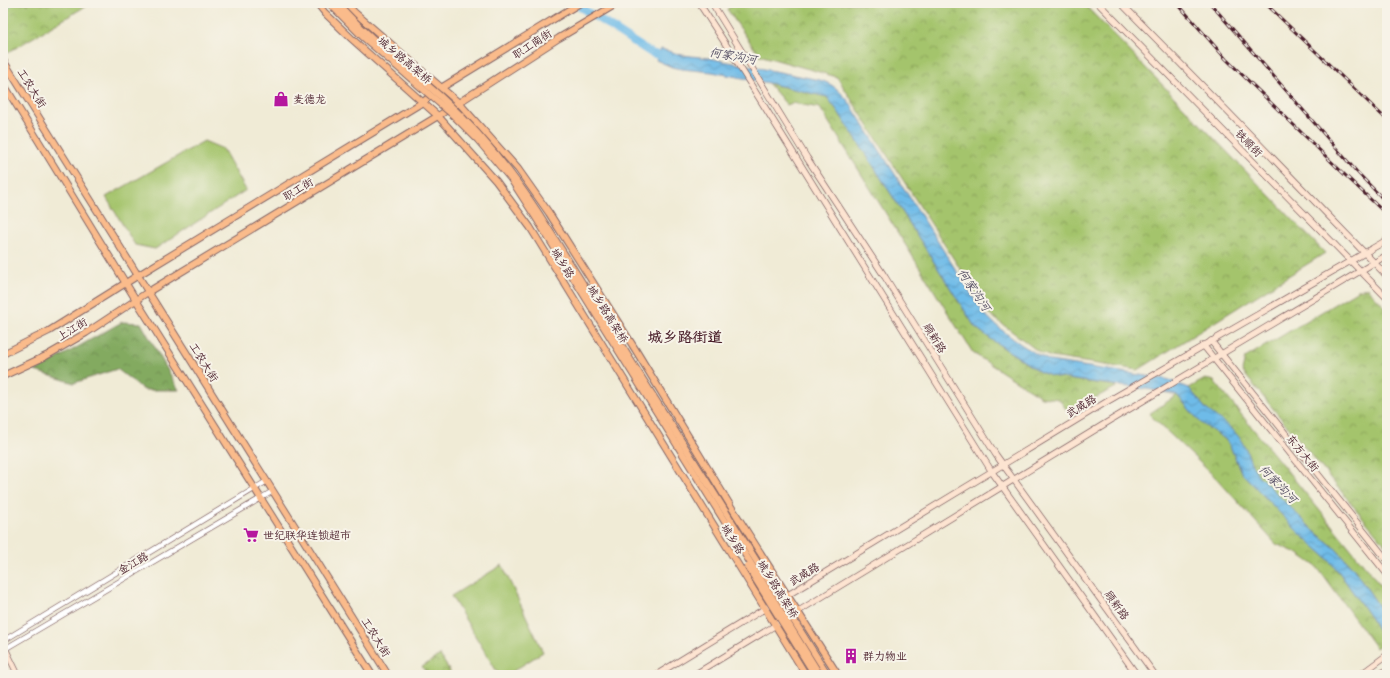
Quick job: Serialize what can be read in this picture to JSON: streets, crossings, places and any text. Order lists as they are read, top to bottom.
{
  "streets": {
    "main road": [
      "职工南街",
      "城乡路高架桥",
      "工农大街",
      "铁顺街",
      "职工街",
      "城乡路",
      "上江街",
      "顾新路",
      "武威路",
      "东方大街"
    ],
    "street": ["金江路"]
  },
  "crossings": [
    ["职工南街", "职工街"],
    ["职工南街", "城乡路"],
    ["工农大街", "职工街"],
    ["工农大街", "上江街"],
    ["工农大街", "金江路"],
    ["铁顺街", "武威路"],
    ["职工街", "城乡路"],
    ["职工街", "上江街"],
    ["城乡路", "武威路"],
    ["顾新路", "武威路"],
    ["武威路", "东方大街"]
  ],
  "districts": ["城乡路街道"],
  "water": ["何家沟河"],
  "places": {
    "shop": ["麦德龙"],
    "supermarket": ["世纪联华连锁超市"],
    "building": ["群力物业"]
  }
}
